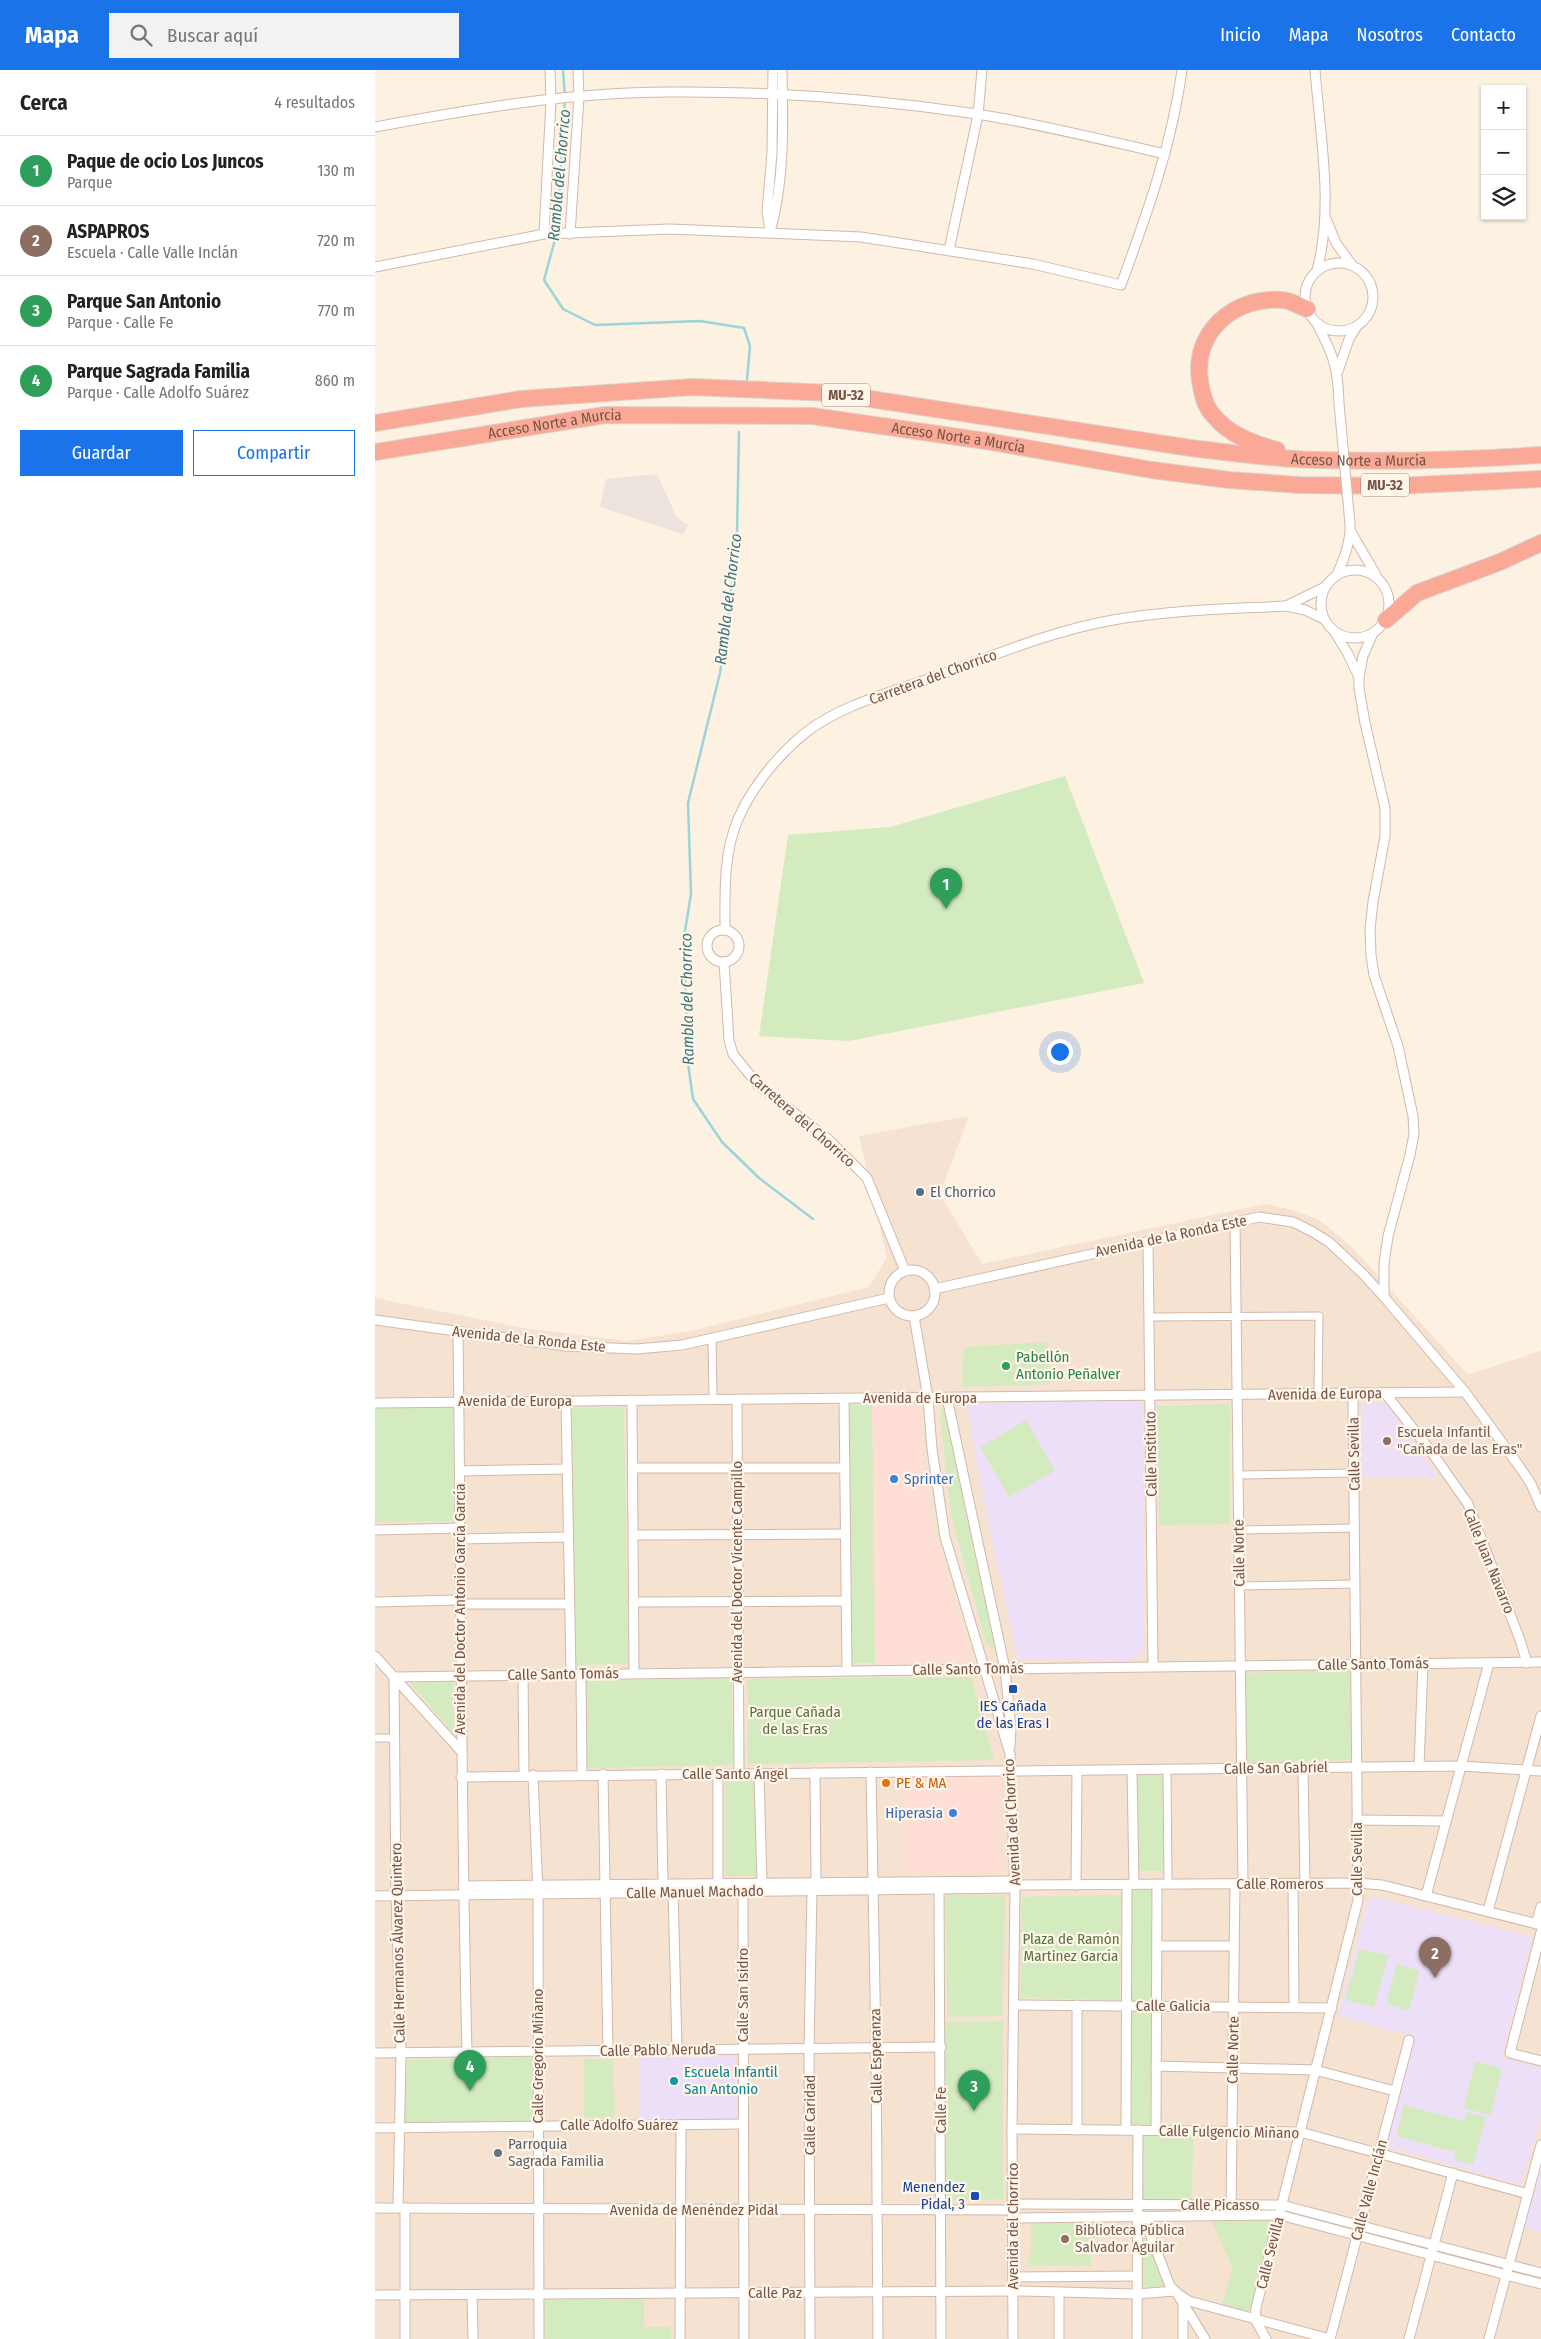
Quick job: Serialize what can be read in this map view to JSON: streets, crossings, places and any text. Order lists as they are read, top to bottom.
{
  "streets": {
    "highway": ["MU-32", "Acceso Norte a Murcia"],
    "street": [
      "Carretera del Chorrico",
      "Avenida de la Ronda Este",
      "Avenida de Europa",
      "Calle Instituto",
      "Calle Sevilla",
      "Calle Norte",
      "Calle Juan Navarro",
      "Avenida del Doctor Vicente Campillo",
      "Avenida del Doctor Antonio García García",
      "Calle Santo Tomás",
      "Calle San Gabriel",
      "Calle Santo Ángel",
      "Avenida del Chorrico",
      "Calle Romeros",
      "Calle Manuel Machado",
      "Calle Hermanos Álvarez Quintero",
      "Calle San Isidro",
      "Calle Galicia",
      "Calle Pablo Neruda",
      "Calle Gregorio Miñano",
      "Calle Esperanza",
      "Calle Fe",
      "Calle Caridad",
      "Calle Adolfo Suárez",
      "Calle Fulgencio Miñano",
      "Calle Valle Inclán",
      "Calle Picasso",
      "Avenida de Menéndez Pidal",
      "Calle Paz"
    ]
  },
  "crossings": [
    ["Carretera del Chorrico", "Avenida de la Ronda Este"],
    ["Carretera del Chorrico", "Avenida del Chorrico"],
    ["Avenida de la Ronda Este", "Avenida de Europa"],
    ["Avenida de la Ronda Este", "Calle Instituto"],
    ["Avenida de la Ronda Este", "Calle Norte"],
    ["Avenida de la Ronda Este", "Avenida del Doctor Antonio García García"],
    ["Avenida de la Ronda Este", "Avenida del Chorrico"],
    ["Avenida de Europa", "Calle Instituto"],
    ["Avenida de Europa", "Calle Sevilla"],
    ["Avenida de Europa", "Calle Norte"],
    ["Avenida de Europa", "Calle Juan Navarro"],
    ["Avenida de Europa", "Avenida del Doctor Vicente Campillo"],
    ["Avenida de Europa", "Avenida del Doctor Antonio García García"],
    ["Avenida de Europa", "Avenida del Chorrico"],
    ["Calle Instituto", "Calle Santo Tomás"],
    ["Calle Sevilla", "Calle Santo Tomás"],
    ["Calle Sevilla", "Calle San Gabriel"],
    ["Calle Sevilla", "Calle Romeros"],
    ["Calle Sevilla", "Calle Galicia"],
    ["Calle Sevilla", "Calle Fulgencio Miñano"],
    ["Calle Sevilla", "Calle Picasso"],
    ["Calle Norte", "Calle Santo Tomás"],
    ["Calle Norte", "Calle San Gabriel"],
    ["Calle Norte", "Calle Romeros"],
    ["Calle Norte", "Calle Galicia"],
    ["Calle Norte", "Calle Fulgencio Miñano"],
    ["Calle Norte", "Calle Picasso"],
    ["Calle Juan Navarro", "Calle Santo Tomás"],
    ["Avenida del Doctor Vicente Campillo", "Calle Santo Tomás"],
    ["Avenida del Doctor Vicente Campillo", "Calle Santo Ángel"],
    ["Avenida del Doctor Antonio García García", "Calle Santo Tomás"],
    ["Avenida del Doctor Antonio García García", "Calle Santo Ángel"],
    ["Avenida del Doctor Antonio García García", "Calle Manuel Machado"],
    ["Avenida del Doctor Antonio García García", "Calle Pablo Neruda"],
    ["Calle Santo Tomás", "Avenida del Chorrico"],
    ["Calle Santo Tomás", "Calle Hermanos Álvarez Quintero"],
    ["Calle Santo Tomás", "Calle Gregorio Miñano"],
    ["Calle San Gabriel", "Calle Santo Ángel"],
    ["Calle San Gabriel", "Avenida del Chorrico"],
    ["Calle Santo Ángel", "Avenida del Chorrico"],
    ["Calle Santo Ángel", "Calle Gregorio Miñano"],
    ["Calle Santo Ángel", "Calle Esperanza"],
    ["Calle Santo Ángel", "Calle Caridad"],
    ["Avenida del Chorrico", "Calle Romeros"],
    ["Avenida del Chorrico", "Calle Manuel Machado"],
    ["Avenida del Chorrico", "Calle Galicia"],
    ["Avenida del Chorrico", "Calle Fulgencio Miñano"],
    ["Avenida del Chorrico", "Calle Picasso"],
    ["Avenida del Chorrico", "Avenida de Menéndez Pidal"],
    ["Avenida del Chorrico", "Calle Paz"],
    ["Calle Romeros", "Calle Manuel Machado"],
    ["Calle Manuel Machado", "Calle Hermanos Álvarez Quintero"],
    ["Calle Manuel Machado", "Calle San Isidro"],
    ["Calle Manuel Machado", "Calle Gregorio Miñano"],
    ["Calle Manuel Machado", "Calle Esperanza"],
    ["Calle Manuel Machado", "Calle Fe"],
    ["Calle Manuel Machado", "Calle Caridad"],
    ["Calle Hermanos Álvarez Quintero", "Calle Pablo Neruda"],
    ["Calle Hermanos Álvarez Quintero", "Calle Adolfo Suárez"],
    ["Calle Hermanos Álvarez Quintero", "Avenida de Menéndez Pidal"],
    ["Calle Hermanos Álvarez Quintero", "Calle Paz"],
    ["Calle San Isidro", "Calle Pablo Neruda"],
    ["Calle San Isidro", "Calle Adolfo Suárez"],
    ["Calle San Isidro", "Avenida de Menéndez Pidal"],
    ["Calle San Isidro", "Calle Paz"],
    ["Calle Pablo Neruda", "Calle Gregorio Miñano"],
    ["Calle Pablo Neruda", "Calle Esperanza"],
    ["Calle Pablo Neruda", "Calle Fe"],
    ["Calle Pablo Neruda", "Calle Caridad"],
    ["Calle Gregorio Miñano", "Calle Adolfo Suárez"],
    ["Calle Gregorio Miñano", "Avenida de Menéndez Pidal"],
    ["Calle Gregorio Miñano", "Calle Paz"],
    ["Calle Esperanza", "Avenida de Menéndez Pidal"],
    ["Calle Esperanza", "Calle Paz"],
    ["Calle Fe", "Avenida de Menéndez Pidal"],
    ["Calle Fe", "Calle Paz"],
    ["Calle Caridad", "Avenida de Menéndez Pidal"],
    ["Calle Caridad", "Calle Paz"],
    ["Calle Fulgencio Miñano", "Calle Valle Inclán"],
    ["Calle Valle Inclán", "Calle Picasso"],
    ["Calle Picasso", "Avenida de Menéndez Pidal"]
  ],
  "water": ["Rambla del Chorrico"],
  "parks": ["Parque Cañada de las Eras", "Plaza de Ramón Martinez García"],
  "places": {
    "other": [
      "El Chorrico",
      "Pabellón Antonio Peñalver",
      "Escuela Infantil \"Cañada de las Eras\"",
      "Sprinter",
      "PE & MA",
      "Hiperasia",
      "Escuela Infantil San Antonio",
      "Parroquia Sagrada Familia",
      "Biblioteca Pública Salvador Aguilar"
    ],
    "transit": ["IES Cañada de las Eras I", "Menendez Pidal, 3"]
  },
  "page": {
    "header": "Mapa",
    "search": "Buscar aquí",
    "nav": [
      "Inicio",
      "Mapa",
      "Nosotros",
      "Contacto"
    ],
    "heading": ["Cerca", "4 resultados"],
    "map_buttons": ["+", "−"],
    "list": [
      {
        "mark": "1",
        "name": "Paque de ocio Los Juncos",
        "note": "Parque",
        "value": "130 m"
      },
      {
        "mark": "2",
        "name": "ASPAPROS",
        "note": "Escuela · Calle Valle Inclán",
        "value": "720 m"
      },
      {
        "mark": "3",
        "name": "Parque San Antonio",
        "note": "Parque · Calle Fe",
        "value": "770 m"
      },
      {
        "mark": "4",
        "name": "Parque Sagrada Familia",
        "note": "Parque · Calle Adolfo Suárez",
        "value": "860 m"
      }
    ],
    "buttons": ["Guardar", "Compartir"],
    "pins": [
      "1",
      "2",
      "4",
      "3"
    ]
  }
}
